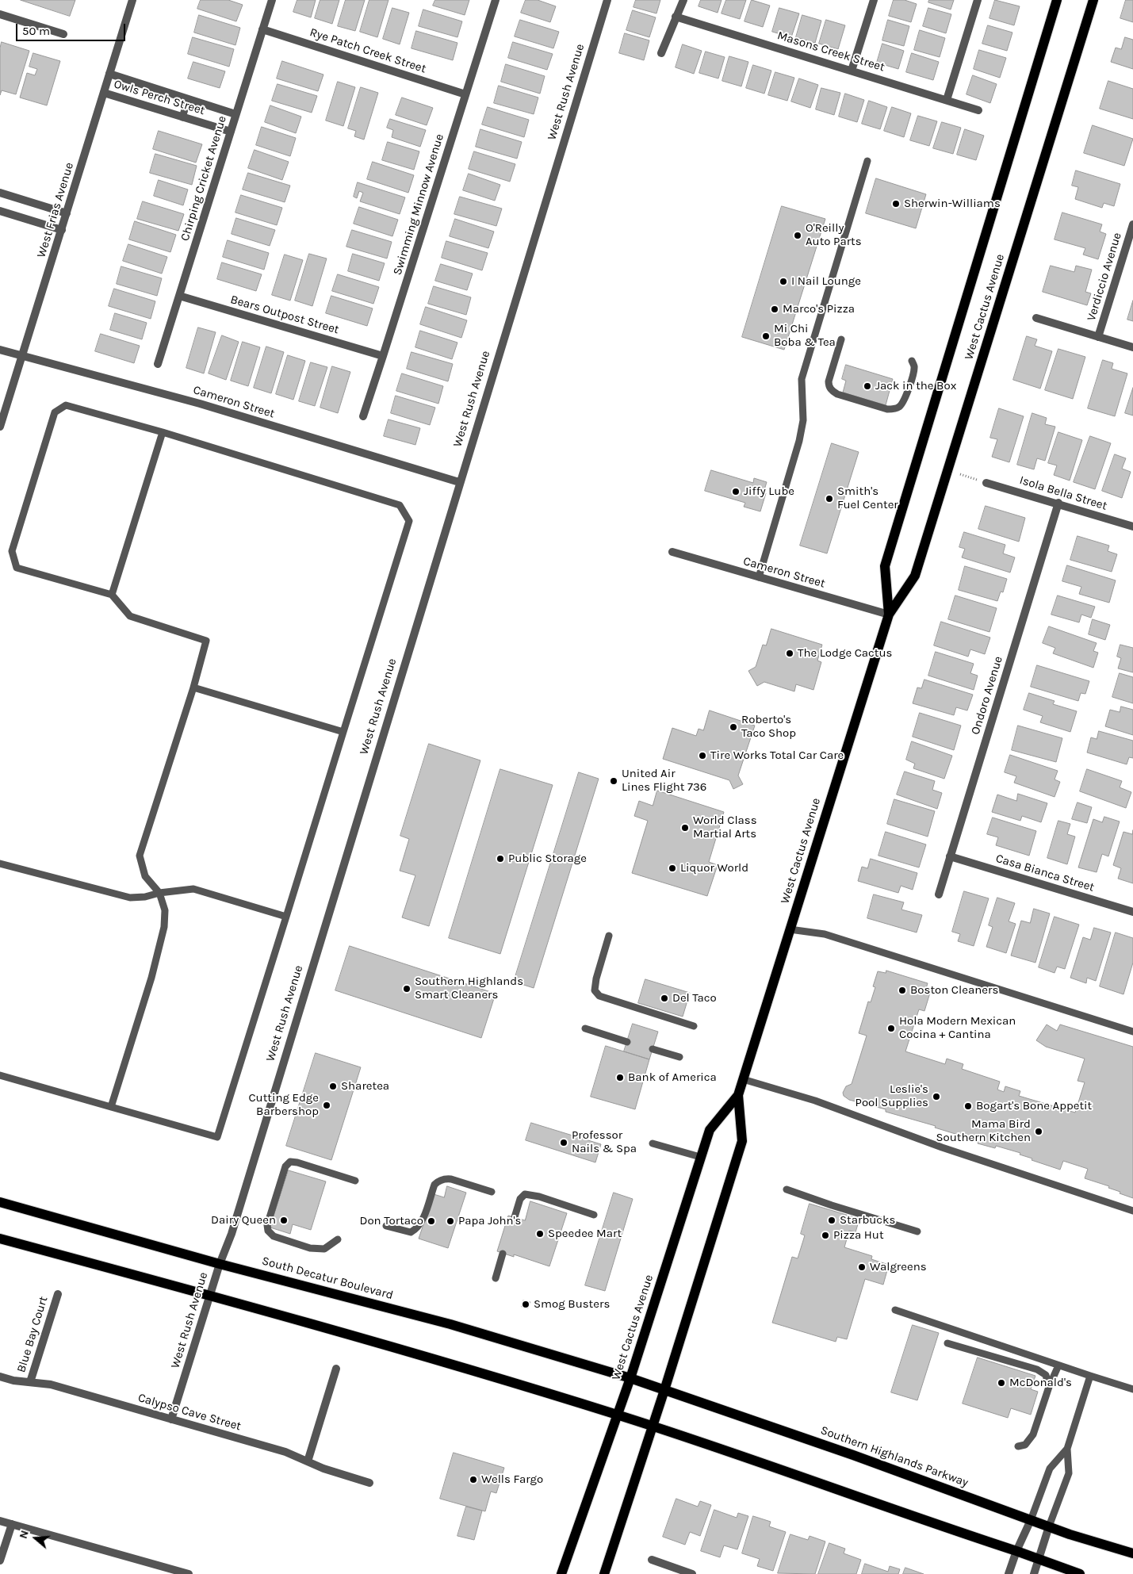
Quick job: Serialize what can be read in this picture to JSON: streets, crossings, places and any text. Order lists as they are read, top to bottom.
{
  "streets": {
    "main road": ["West Cactus Avenue", "South Decatur Boulevard", "Southern Highlands Parkway"],
    "street": [
      "Rye Patch Creek Street",
      "Masons Creek Street",
      "West Rush Avenue",
      "Owls Perch Street",
      "Chirping Cricket Avenue",
      "Swimming Minnow Avenue",
      "West Frias Avenue",
      "Verdiccio Avenue",
      "Bears Outpost Street",
      "Cameron Street",
      "Isola Bella Street",
      "Ondoro Avenue",
      "Casa Bianca Street",
      "Blue Bay Court",
      "Calypso Cave Street"
    ]
  },
  "crossings": [
    ["Rye Patch Creek Street", "Chirping Cricket Avenue"],
    ["Rye Patch Creek Street", "Swimming Minnow Avenue"],
    ["West Rush Avenue", "Cameron Street"],
    ["West Rush Avenue", "South Decatur Boulevard"],
    ["West Rush Avenue", "Calypso Cave Street"],
    ["Owls Perch Street", "Chirping Cricket Avenue"],
    ["Owls Perch Street", "West Frias Avenue"],
    ["Chirping Cricket Avenue", "Bears Outpost Street"],
    ["Swimming Minnow Avenue", "Bears Outpost Street"],
    ["West Frias Avenue", "Cameron Street"],
    ["West Cactus Avenue", "Cameron Street"],
    ["West Cactus Avenue", "South Decatur Boulevard"],
    ["West Cactus Avenue", "Southern Highlands Parkway"],
    ["Isola Bella Street", "Ondoro Avenue"],
    ["Ondoro Avenue", "Casa Bianca Street"],
    ["South Decatur Boulevard", "Southern Highlands Parkway"],
    ["Blue Bay Court", "Calypso Cave Street"]
  ],
  "places": [
    "Sherwin-Williams",
    "O'Reilly Auto Parts",
    "I Nail Lounge",
    "Marco's Pizza",
    "Mi Chi Boba & Tea",
    "Jack in the Box",
    "Jiffy Lube",
    "Smith's Fuel Center",
    "The Lodge Cactus",
    "Roberto's Taco Shop",
    "Tire Works Total Car Care",
    "United Air Lines Flight 736",
    "World Class Martial Arts",
    "Public Storage",
    "Liquor World",
    "Southern Highlands Smart Cleaners",
    "Boston Cleaners",
    "Del Taco",
    "Hola Modern Mexican Cocina + Cantina",
    "Bank of America",
    "Sharetea",
    "Leslie's Pool Supplies",
    "Cutting Edge Barbershop",
    "Bogart's Bone Appetit",
    "Mama Bird Southern Kitchen",
    "Professor Nails & Spa",
    "Dairy Queen",
    "Starbucks",
    "Don Tortaco",
    "Papa John's",
    "Speedee Mart",
    "Pizza Hut",
    "Walgreens",
    "Smog Busters",
    "McDonald's",
    "Wells Fargo"
  ],
  "scale_bar": "50 m",
  "north": "left"
}
